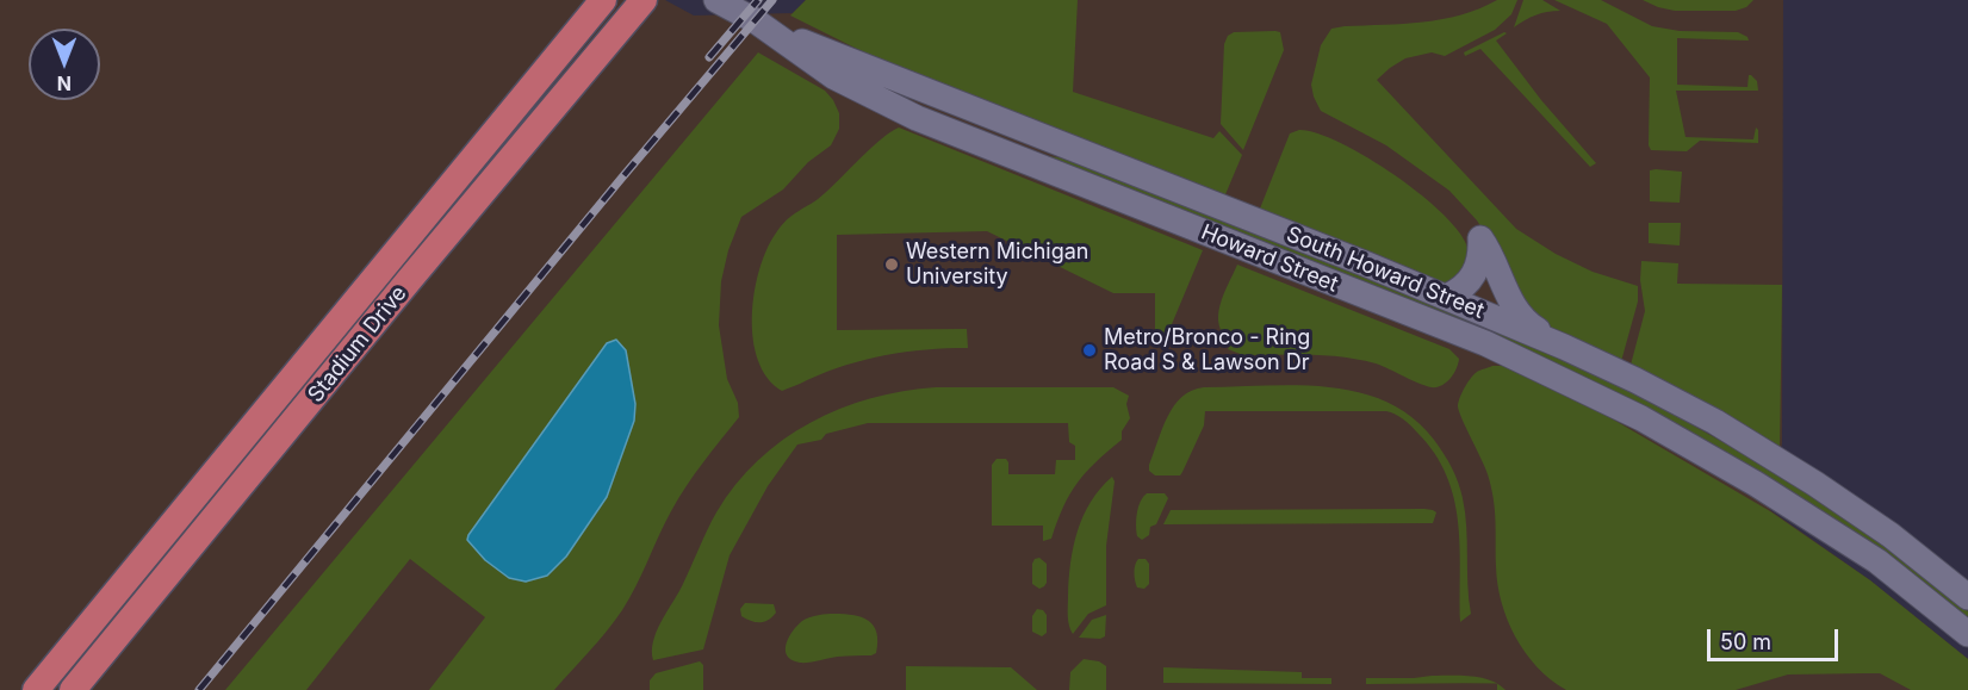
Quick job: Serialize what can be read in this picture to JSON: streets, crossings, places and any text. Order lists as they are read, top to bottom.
{
  "streets": {
    "main road": ["Stadium Drive"],
    "street": ["Howard Street", "South Howard Street"]
  },
  "crossings": [
    ["Howard Street", "South Howard Street"]
  ],
  "places": ["Western Michigan University", "Metro/Bronco - Ring Road S & Lawson Dr"],
  "scale_bar": "50 m",
  "north": "bottom"
}
